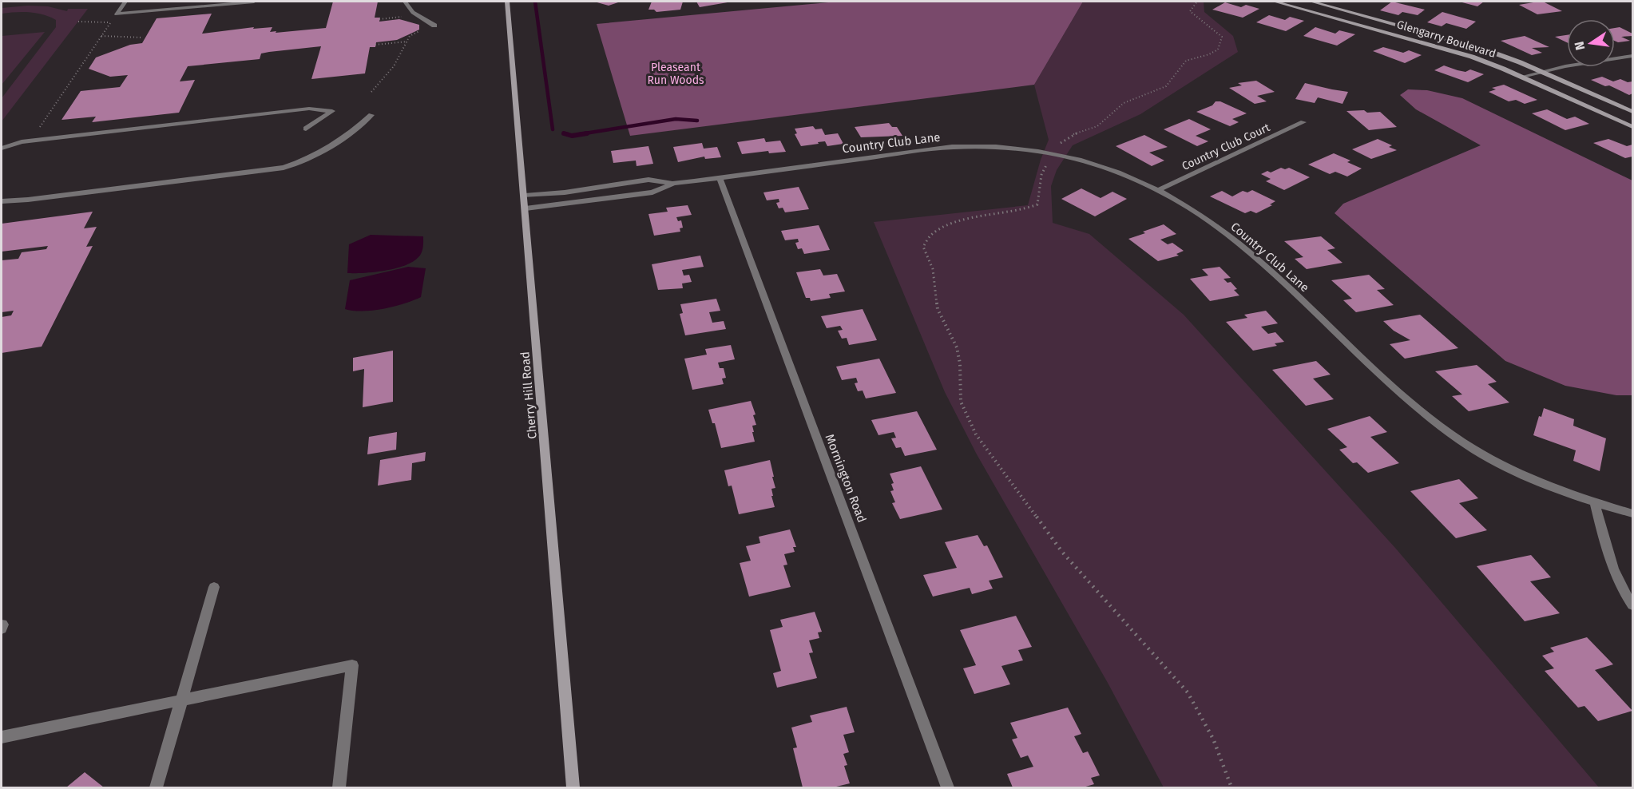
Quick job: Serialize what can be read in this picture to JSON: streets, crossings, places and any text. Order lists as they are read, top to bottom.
{
  "streets": {
    "main road": ["Glengarry Boulevard", "Cherry Hill Road"],
    "street": ["Country Club Lane", "Country Club Court", "Mornington Road"]
  },
  "crossings": [
    ["Country Club Lane", "Country Club Court"],
    ["Country Club Lane", "Cherry Hill Road"],
    ["Country Club Lane", "Mornington Road"]
  ],
  "parks": ["Pleaseant Run Woods"],
  "north": "left"
}
